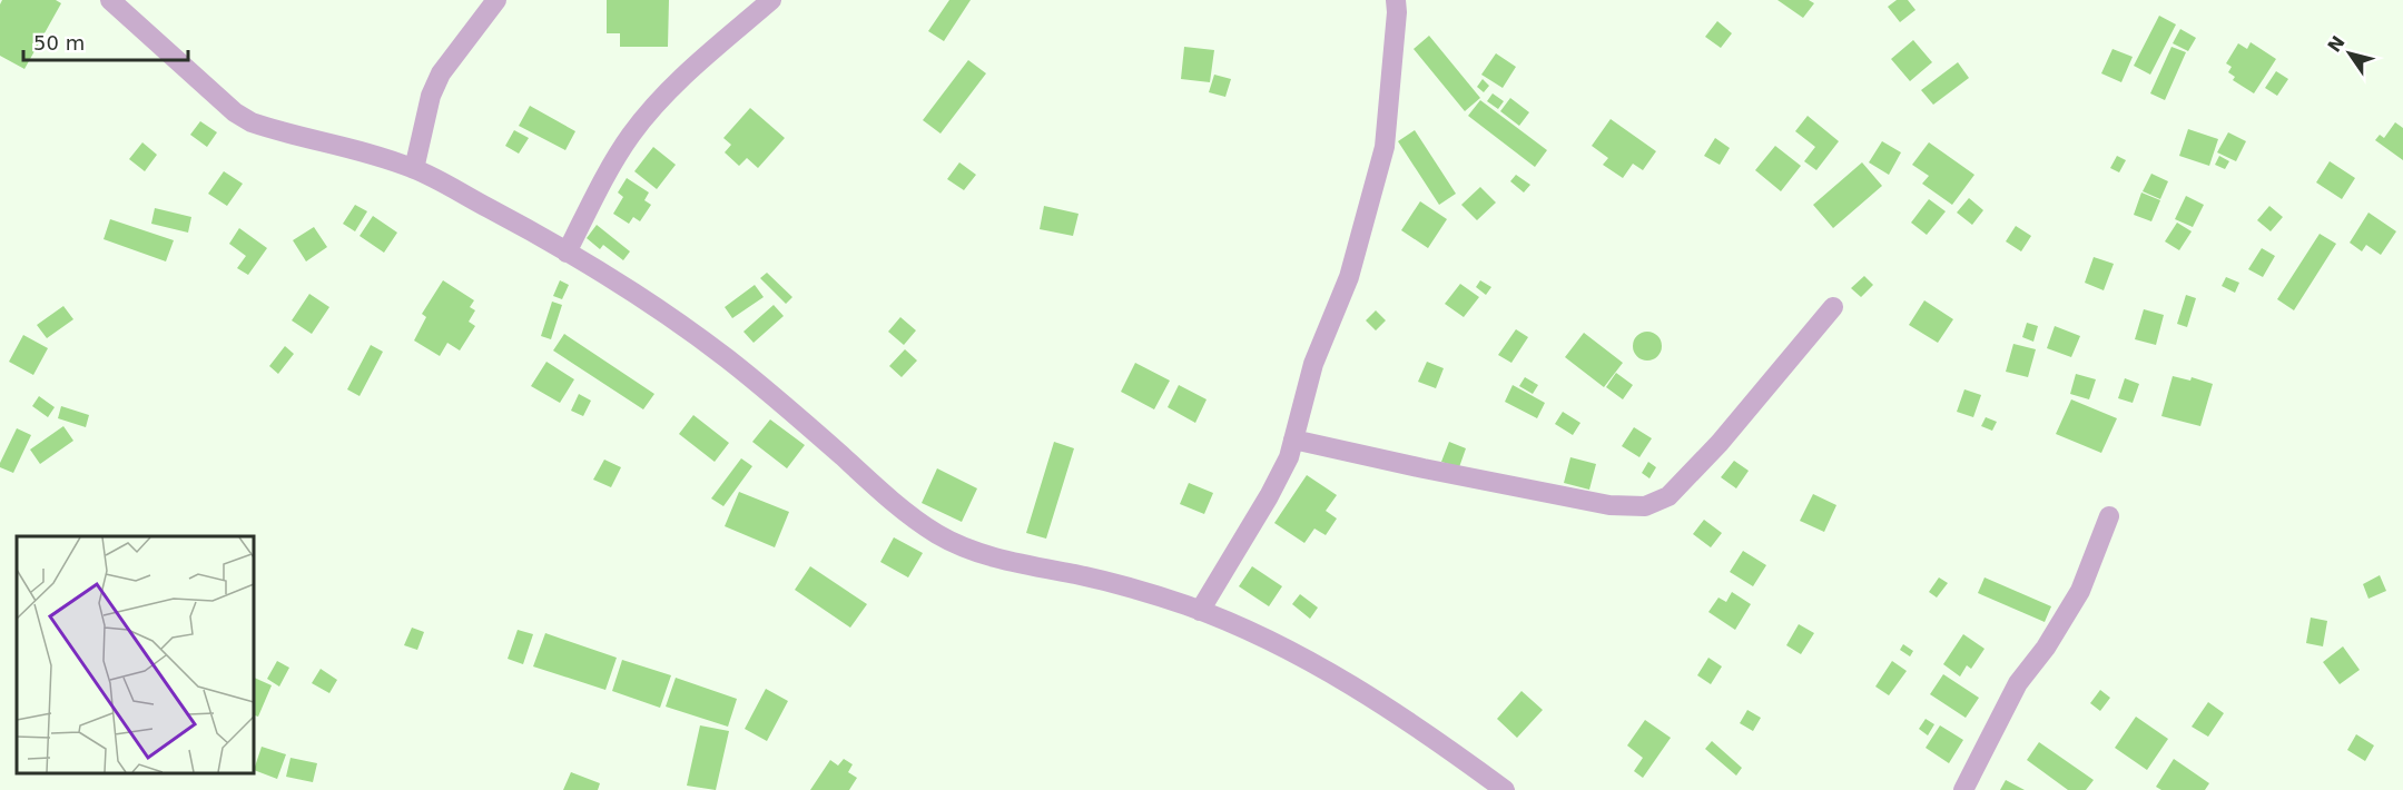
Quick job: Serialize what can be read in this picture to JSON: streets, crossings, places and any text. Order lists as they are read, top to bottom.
{
  "scale_bar": "50 m",
  "north": "top left"
}
